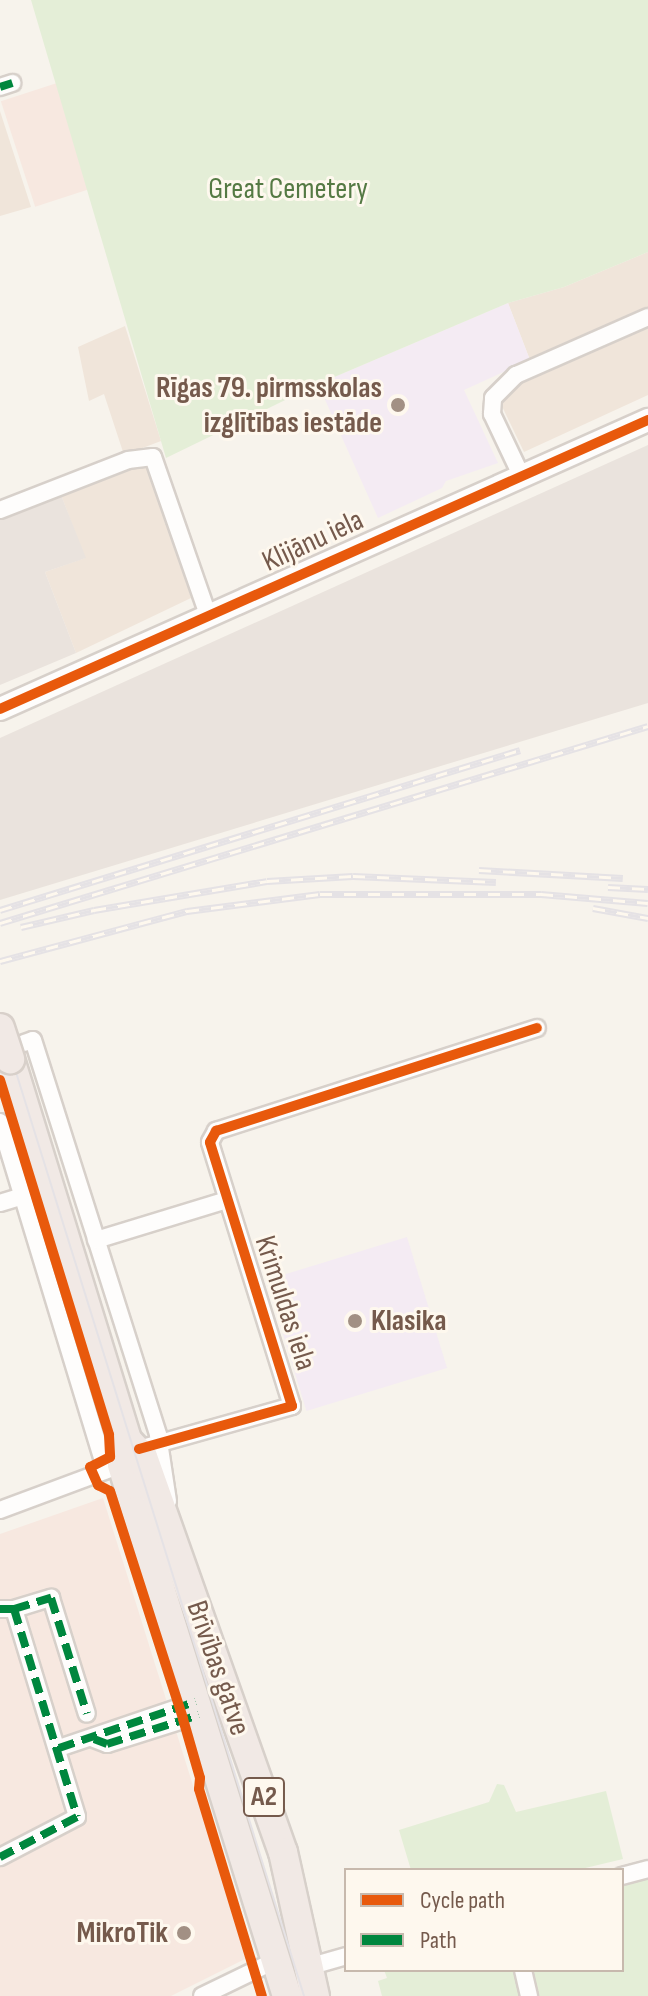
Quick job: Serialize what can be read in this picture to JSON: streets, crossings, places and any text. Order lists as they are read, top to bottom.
{
  "streets": {
    "highway": ["Brīvības gatve", "A2"],
    "street": ["Klijānu iela", "Krimuldas iela"]
  },
  "crossings": [
    ["Krimuldas iela", "Brīvības gatve"],
    ["Brīvības gatve", "A2"]
  ],
  "parks": ["Great Cemetery"],
  "places": ["Rīgas 79. pirmsskolas izglītības iestāde", "Klasika", "MikroTik"],
  "legend": ["Cycle path", "Path"]
}
